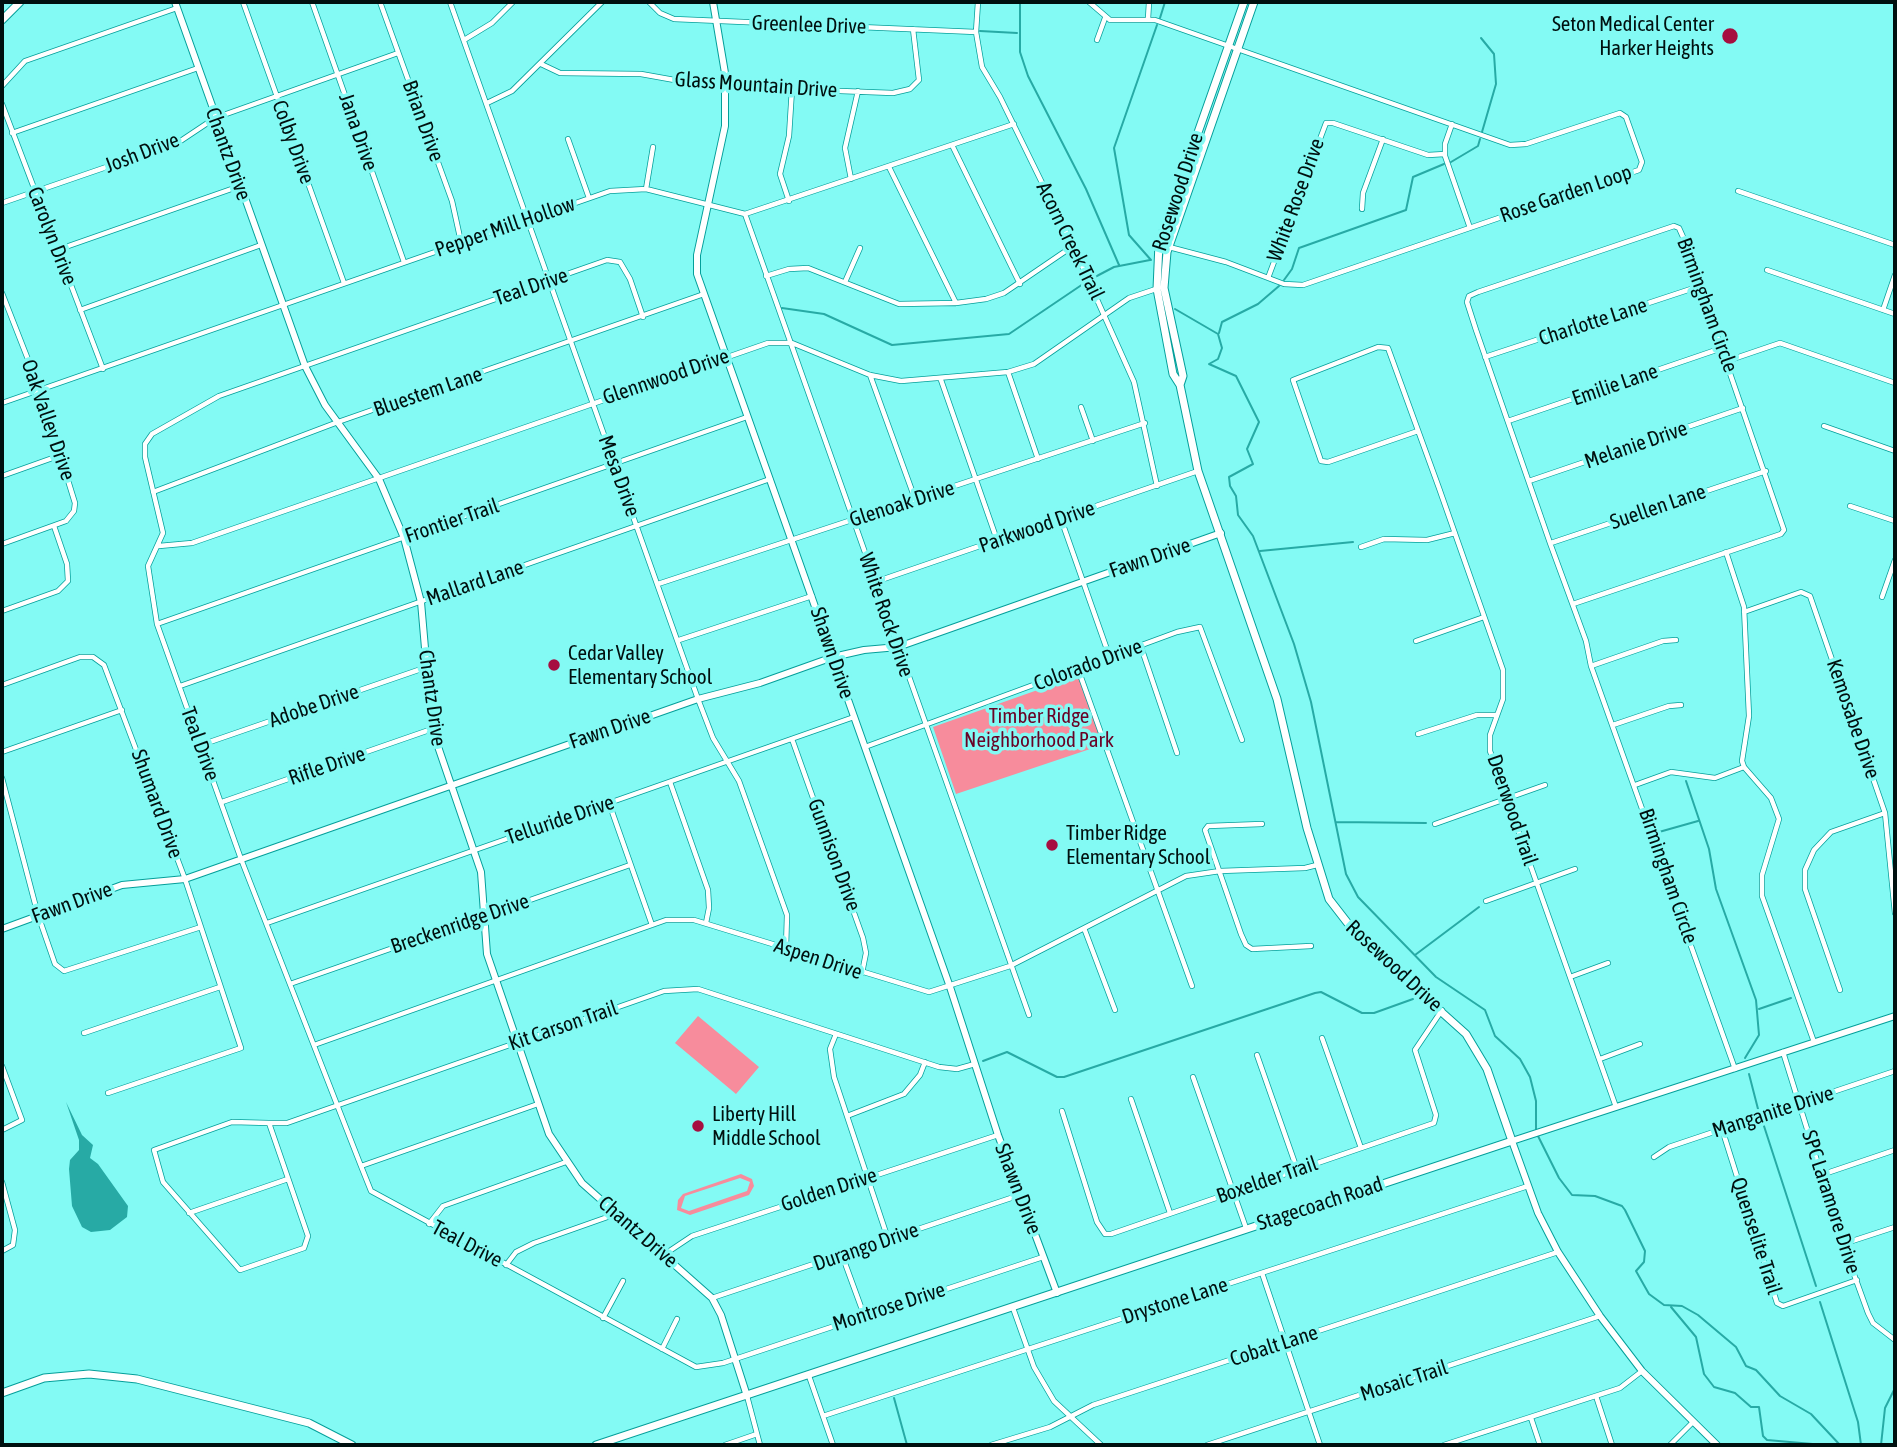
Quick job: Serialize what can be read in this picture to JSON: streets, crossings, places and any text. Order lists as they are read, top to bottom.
{
  "streets": {
    "main road": ["Rosewood Drive", "Stagecoach Road"],
    "street": [
      "Greenlee Drive",
      "Glass Mountain Drive",
      "Brian Drive",
      "Jana Drive",
      "Colby Drive",
      "Josh Drive",
      "Chantz Drive",
      "Rose Garden Loop",
      "White Rose Drive",
      "Pepper Mill Hollow",
      "Carolyn Drive",
      "Acorn Creek Trail",
      "Teal Drive",
      "Birmingham Circle",
      "Charlotte Lane",
      "Glennwood Drive",
      "Emilie Lane",
      "Bluestem Lane",
      "Oak Valley Drive",
      "Melanie Drive",
      "Mesa Drive",
      "Glenoak Drive",
      "Suellen Lane",
      "Frontier Trail",
      "Parkwood Drive",
      "Fawn Drive",
      "Mallard Lane",
      "White Rock Drive",
      "Shawn Drive",
      "Colorado Drive",
      "Adobe Drive",
      "Kemosabe Drive",
      "Rifle Drive",
      "Shumard Drive",
      "Deerwood Trail",
      "Telluride Drive",
      "Gunnison Drive",
      "Breckenridge Drive",
      "Aspen Drive",
      "Kit Carson Trail",
      "Manganite Drive",
      "Boxelder Trail",
      "Golden Drive",
      "SPC Laramore Drive",
      "Quenselite Trail",
      "Durango Drive",
      "Drystone Lane",
      "Montrose Drive",
      "Cobalt Lane",
      "Mosaic Trail"
    ]
  },
  "crossings": [
    ["Greenlee Drive", "Glass Mountain Drive"],
    ["Greenlee Drive", "Acorn Creek Trail"],
    ["Greenlee Drive", "Shawn Drive"],
    ["Glass Mountain Drive", "Shawn Drive"],
    ["Brian Drive", "Josh Drive"],
    ["Brian Drive", "Pepper Mill Hollow"],
    ["Jana Drive", "Josh Drive"],
    ["Jana Drive", "Pepper Mill Hollow"],
    ["Colby Drive", "Josh Drive"],
    ["Colby Drive", "Pepper Mill Hollow"],
    ["Josh Drive", "Chantz Drive"],
    ["Josh Drive", "Carolyn Drive"],
    ["Chantz Drive", "Pepper Mill Hollow"],
    ["Chantz Drive", "Teal Drive"],
    ["Chantz Drive", "Glennwood Drive"],
    ["Chantz Drive", "Bluestem Lane"],
    ["Chantz Drive", "Frontier Trail"],
    ["Chantz Drive", "Fawn Drive"],
    ["Chantz Drive", "Mallard Lane"],
    ["Chantz Drive", "Adobe Drive"],
    ["Chantz Drive", "Rifle Drive"],
    ["Chantz Drive", "Telluride Drive"],
    ["Chantz Drive", "Breckenridge Drive"],
    ["Chantz Drive", "Aspen Drive"],
    ["Chantz Drive", "Kit Carson Trail"],
    ["Chantz Drive", "Golden Drive"],
    ["Chantz Drive", "Stagecoach Road"],
    ["Chantz Drive", "Durango Drive"],
    ["Chantz Drive", "Montrose Drive"],
    ["Rosewood Drive", "Rose Garden Loop"],
    ["Rosewood Drive", "Glennwood Drive"],
    ["Rosewood Drive", "Parkwood Drive"],
    ["Rosewood Drive", "Fawn Drive"],
    ["Rosewood Drive", "Aspen Drive"],
    ["Rosewood Drive", "Boxelder Trail"],
    ["Rosewood Drive", "Stagecoach Road"],
    ["Rosewood Drive", "Drystone Lane"],
    ["Rosewood Drive", "Cobalt Lane"],
    ["Rosewood Drive", "Mosaic Trail"],
    ["Rose Garden Loop", "White Rose Drive"],
    ["Pepper Mill Hollow", "Carolyn Drive"],
    ["Pepper Mill Hollow", "Oak Valley Drive"],
    ["Pepper Mill Hollow", "Mesa Drive"],
    ["Pepper Mill Hollow", "White Rock Drive"],
    ["Pepper Mill Hollow", "Shawn Drive"],
    ["Acorn Creek Trail", "Glennwood Drive"],
    ["Acorn Creek Trail", "Glenoak Drive"],
    ["Acorn Creek Trail", "Parkwood Drive"],
    ["Teal Drive", "Glennwood Drive"],
    ["Teal Drive", "Bluestem Lane"],
    ["Teal Drive", "Mesa Drive"],
    ["Teal Drive", "Frontier Trail"],
    ["Teal Drive", "Fawn Drive"],
    ["Teal Drive", "Mallard Lane"],
    ["Teal Drive", "Adobe Drive"],
    ["Teal Drive", "Rifle Drive"],
    ["Teal Drive", "Telluride Drive"],
    ["Teal Drive", "Breckenridge Drive"],
    ["Teal Drive", "Aspen Drive"],
    ["Teal Drive", "Kit Carson Trail"],
    ["Teal Drive", "Montrose Drive"],
    ["Birmingham Circle", "Charlotte Lane"],
    ["Birmingham Circle", "Emilie Lane"],
    ["Birmingham Circle", "Melanie Drive"],
    ["Birmingham Circle", "Suellen Lane"],
    ["Birmingham Circle", "Stagecoach Road"],
    ["Glennwood Drive", "Mesa Drive"],
    ["Glennwood Drive", "White Rock Drive"],
    ["Glennwood Drive", "Shawn Drive"],
    ["Bluestem Lane", "Mesa Drive"],
    ["Bluestem Lane", "Shawn Drive"],
    ["Mesa Drive", "Glenoak Drive"],
    ["Mesa Drive", "Frontier Trail"],
    ["Mesa Drive", "Fawn Drive"],
    ["Mesa Drive", "Mallard Lane"],
    ["Mesa Drive", "Telluride Drive"],
    ["Mesa Drive", "Aspen Drive"],
    ["Glenoak Drive", "White Rock Drive"],
    ["Glenoak Drive", "Shawn Drive"],
    ["Frontier Trail", "Shawn Drive"],
    ["Parkwood Drive", "White Rock Drive"],
    ["Fawn Drive", "White Rock Drive"],
    ["Fawn Drive", "Shawn Drive"],
    ["Fawn Drive", "Shumard Drive"],
    ["Mallard Lane", "Shawn Drive"],
    ["White Rock Drive", "Colorado Drive"],
    ["White Rock Drive", "Aspen Drive"],
    ["Shawn Drive", "Colorado Drive"],
    ["Shawn Drive", "Telluride Drive"],
    ["Shawn Drive", "Aspen Drive"],
    ["Shawn Drive", "Kit Carson Trail"],
    ["Shawn Drive", "Golden Drive"],
    ["Shawn Drive", "Stagecoach Road"],
    ["Shawn Drive", "Durango Drive"],
    ["Shawn Drive", "Montrose Drive"],
    ["Deerwood Trail", "Stagecoach Road"],
    ["Telluride Drive", "Gunnison Drive"],
    ["Gunnison Drive", "Aspen Drive"],
    ["Manganite Drive", "SPC Laramore Drive"],
    ["Manganite Drive", "Quenselite Trail"],
    ["SPC Laramore Drive", "Stagecoach Road"],
    ["SPC Laramore Drive", "Quenselite Trail"]
  ],
  "parks": ["Timber Ridge Neighborhood Park"],
  "places": [
    "Seton Medical Center Harker Heights",
    "Cedar Valley Elementary School",
    "Timber Ridge Elementary School",
    "Liberty Hill Middle School"
  ]
}
